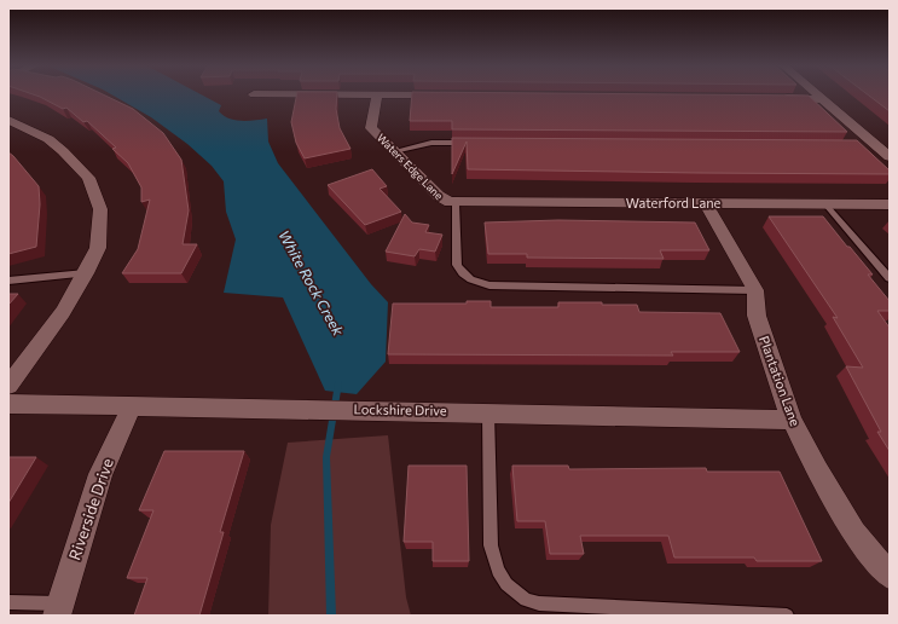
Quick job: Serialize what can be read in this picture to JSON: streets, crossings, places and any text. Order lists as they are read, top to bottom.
{
  "streets": {
    "street": [
      "Waters Edge Lane",
      "Waterford Lane",
      "Plantation Lane",
      "Lockshire Drive",
      "Riverside Drive"
    ]
  },
  "crossings": [
    ["Waters Edge Lane", "Waterford Lane"],
    ["Waterford Lane", "Plantation Lane"],
    ["Plantation Lane", "Lockshire Drive"],
    ["Lockshire Drive", "Riverside Drive"]
  ],
  "water": ["White Rock Creek"]
}
